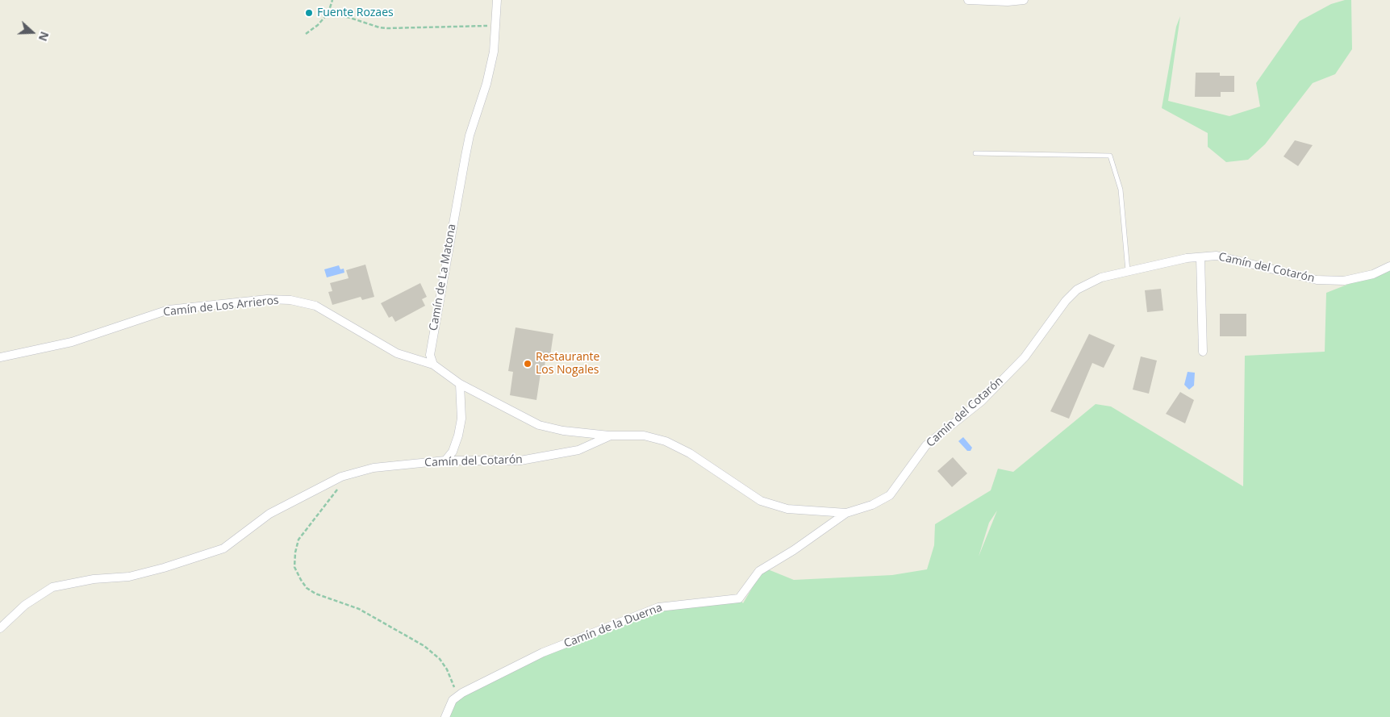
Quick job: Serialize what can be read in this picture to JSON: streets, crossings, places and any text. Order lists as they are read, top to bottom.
{
  "streets": {
    "street": [
      "Camín del Cotarón",
      "Camín de La Matona",
      "Camín de Los Arrieros",
      "Camín de la Duerna"
    ]
  },
  "crossings": [
    ["Camín del Cotarón", "Camín de la Duerna"],
    ["Camín de La Matona", "Camín de Los Arrieros"]
  ],
  "places": ["Fuente Rozaes", "Restaurante Los Nogales"],
  "north": "right"
}
